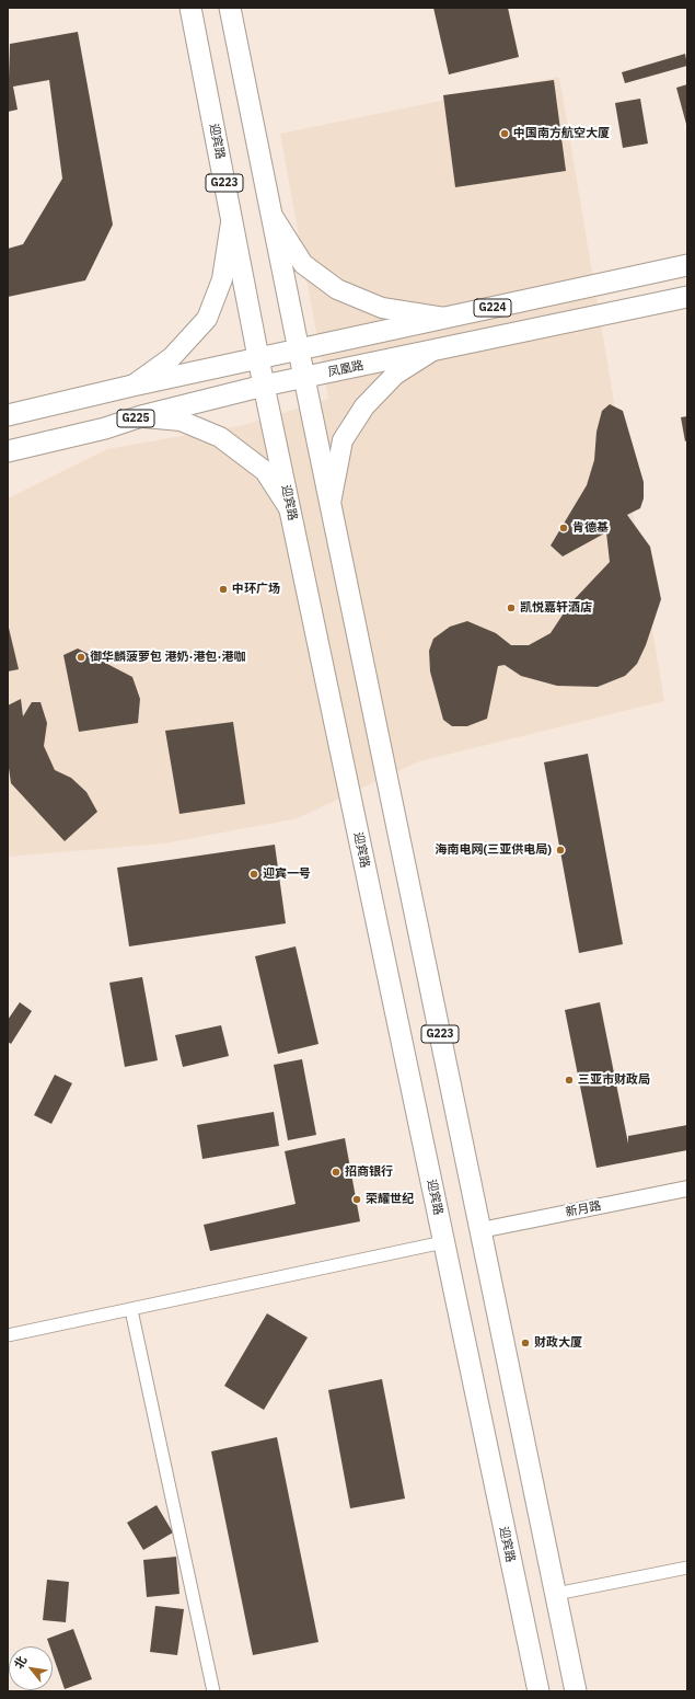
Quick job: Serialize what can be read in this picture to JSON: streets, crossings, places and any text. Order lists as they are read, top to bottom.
{
  "streets": {
    "highway": [
      "迎宾路",
      "G223",
      "G224",
      "凤凰路",
      "G225"
    ],
    "street": ["新月路"]
  },
  "crossings": [
    ["迎宾路", "凤凰路"],
    ["G223", "G224"],
    ["G223", "凤凰路"],
    ["G223", "新月路"]
  ],
  "places": [
    "中国南方航空大厦",
    "肯德基",
    "中环广场",
    "凯悦嘉轩酒店",
    "御华麟菠萝包 港奶·港包·港咖",
    "海南电网(三亚供电局)",
    "迎宾一号",
    "三亚市财政局",
    "招商银行",
    "荣耀世纪",
    "财政大厦"
  ],
  "north": "top left"
}
